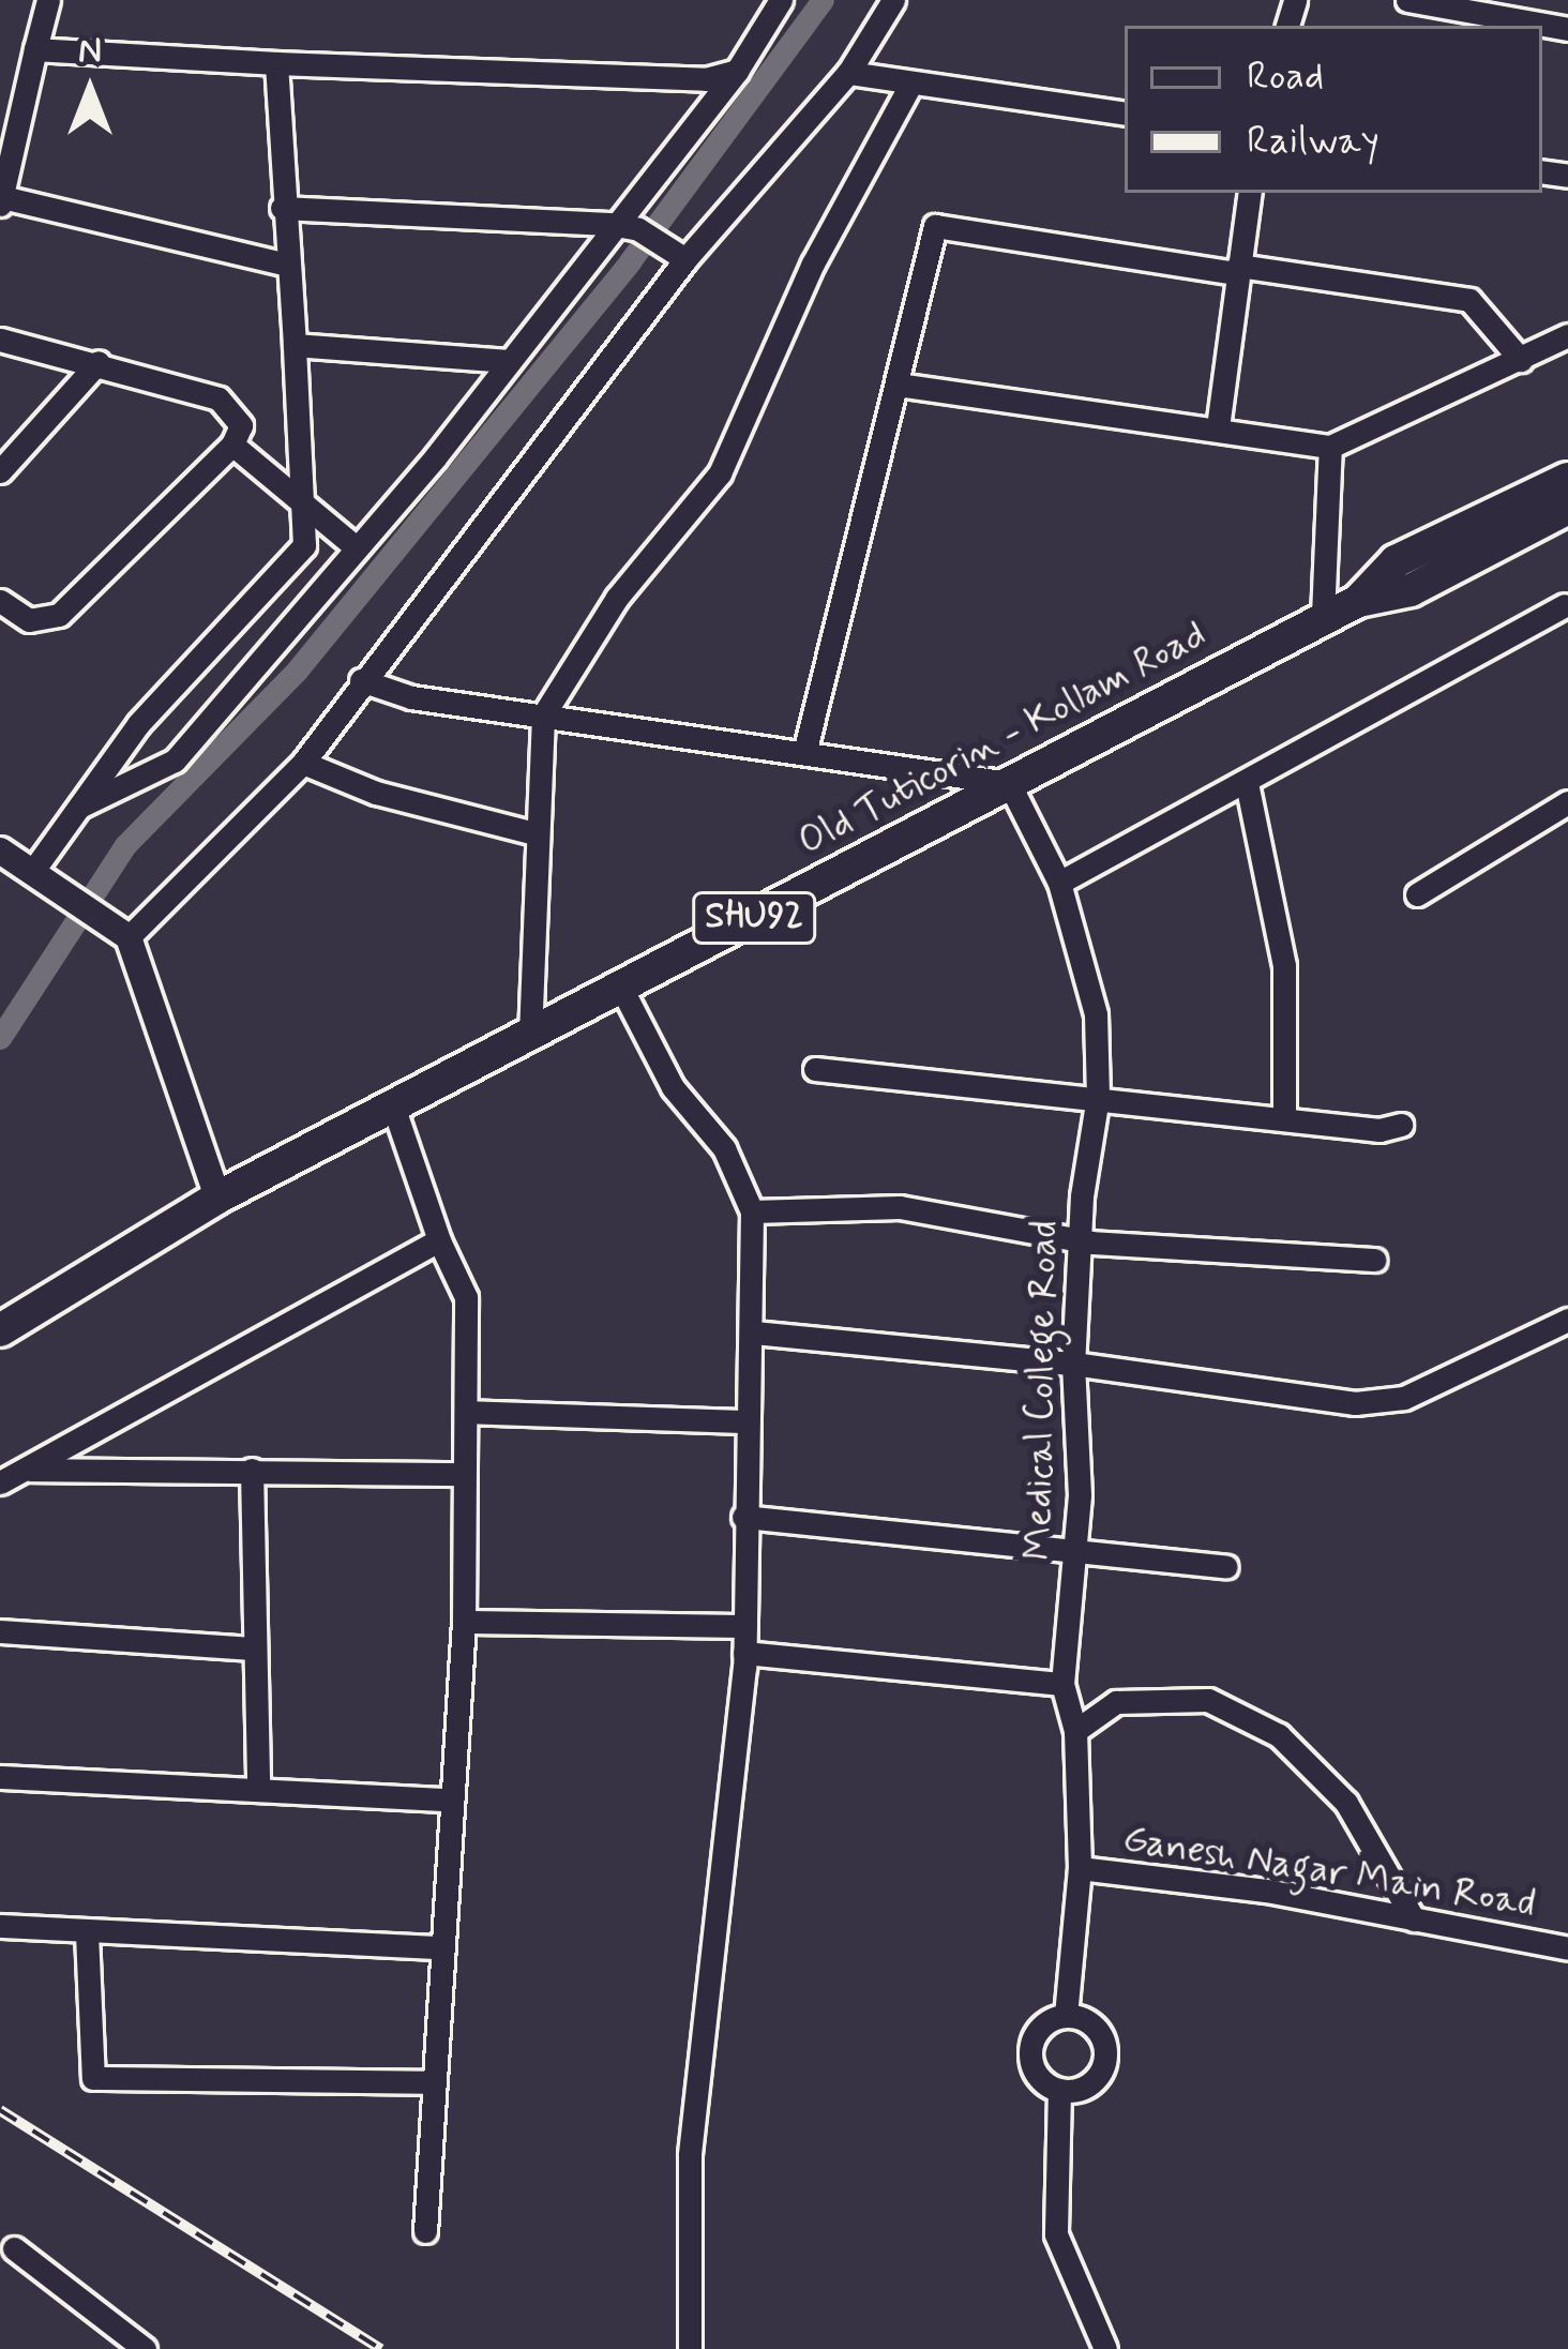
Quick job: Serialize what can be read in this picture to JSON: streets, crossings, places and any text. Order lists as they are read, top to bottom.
{
  "streets": {
    "main road": ["Old Tuticorin - Kollam Road", "SHU92"],
    "street": ["Medical College Road", "Ganesh Nagar Main Road"]
  },
  "crossings": [
    ["Old Tuticorin - Kollam Road", "Medical College Road"],
    ["Medical College Road", "Ganesh Nagar Main Road"]
  ],
  "legend": ["Road", "Railway"],
  "north": "top"
}
